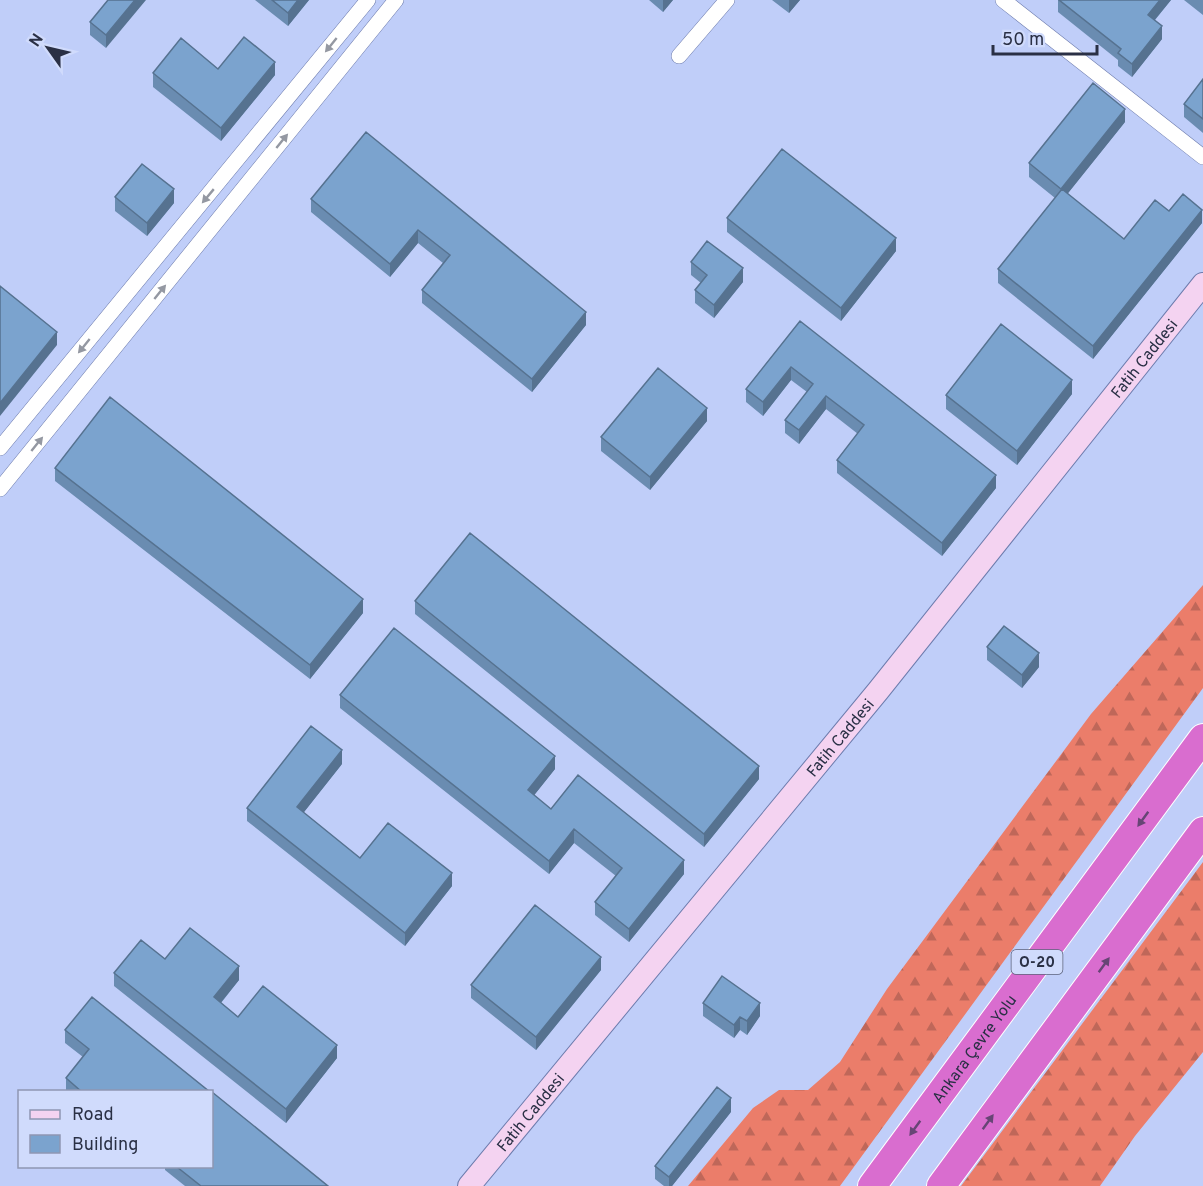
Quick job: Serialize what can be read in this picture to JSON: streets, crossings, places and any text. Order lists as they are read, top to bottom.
{
  "streets": {
    "highway": ["O-20", "Ankara Çevre Yolu"],
    "street": ["Fatih Caddesi"]
  },
  "legend": ["Road", "Building"],
  "scale_bar": "50 m",
  "north": "top left"
}
